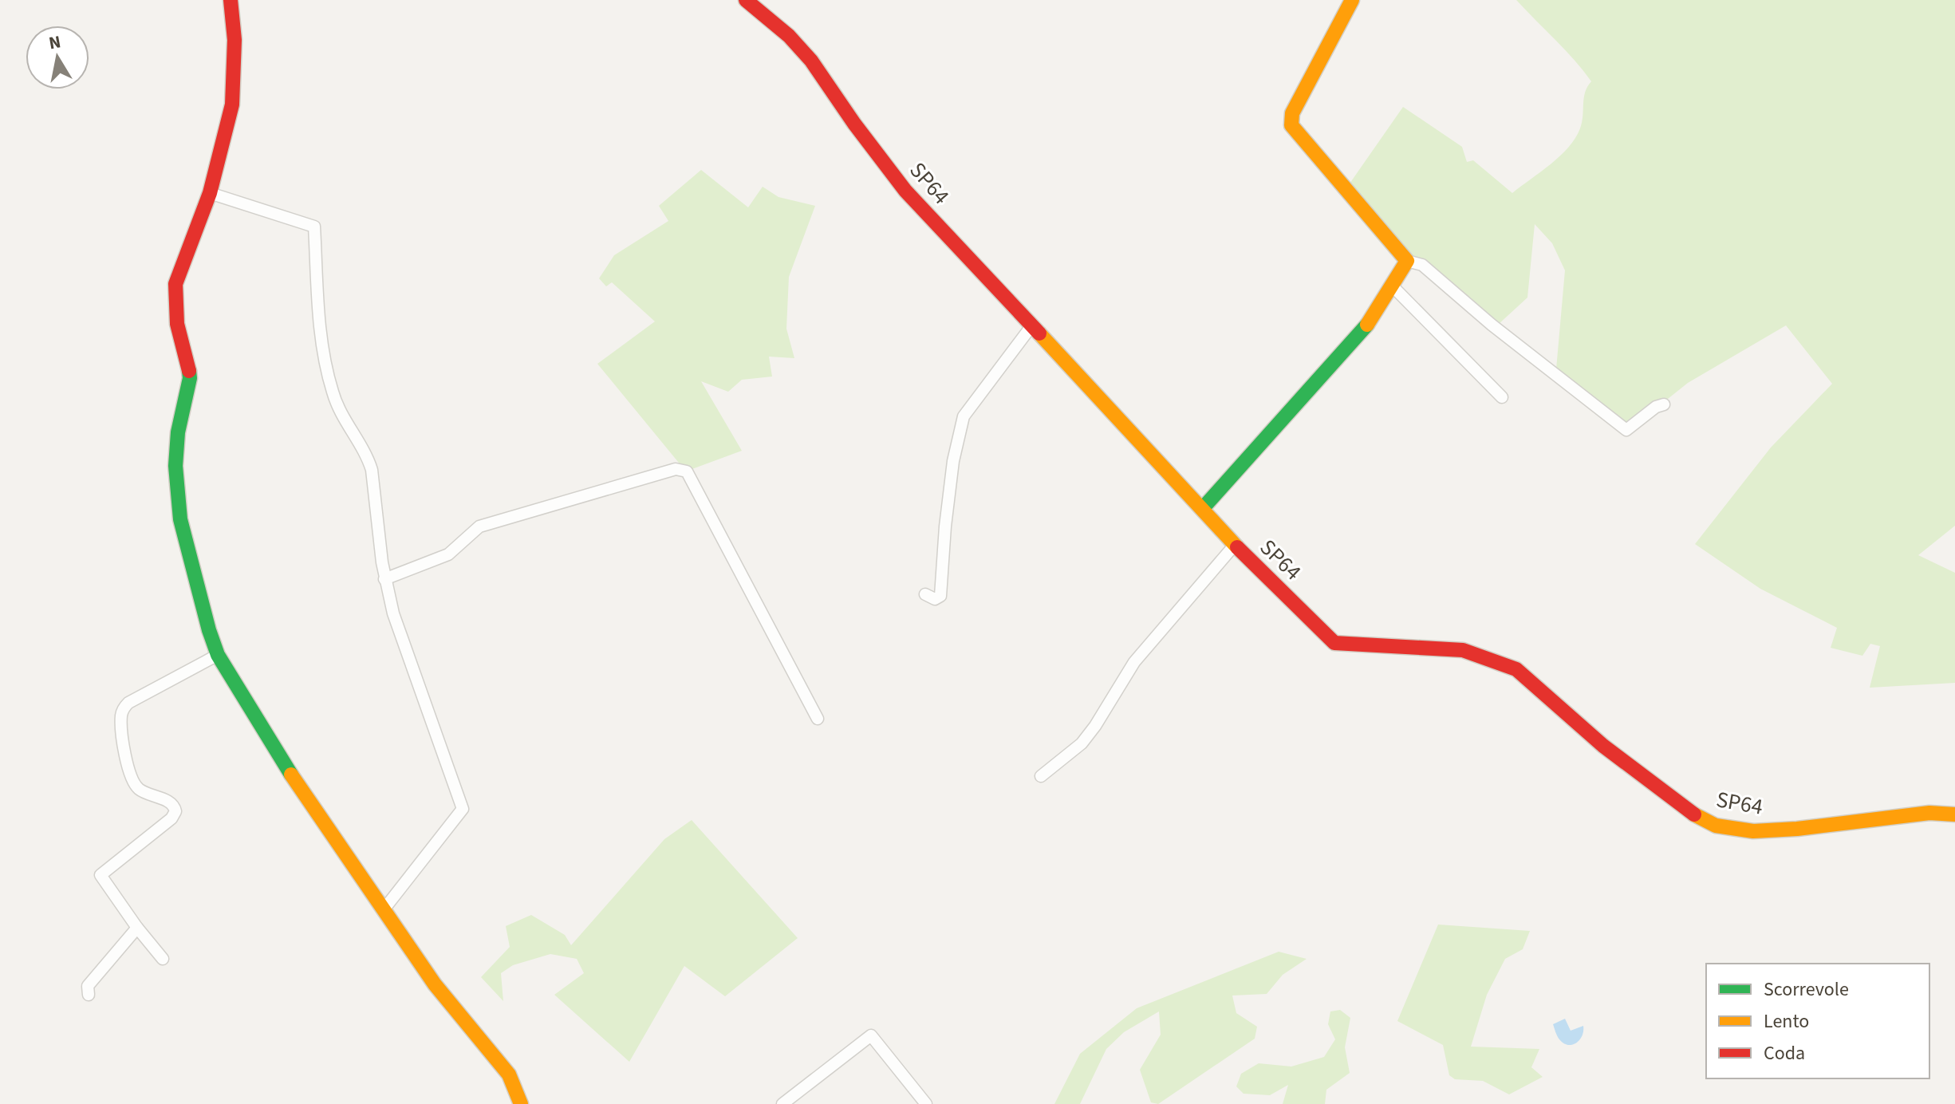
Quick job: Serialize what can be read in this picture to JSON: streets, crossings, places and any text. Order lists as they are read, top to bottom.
{
  "streets": {
    "street": ["SP64"]
  },
  "legend": ["Scorrevole", "Lento", "Coda"],
  "north": "top"
}
